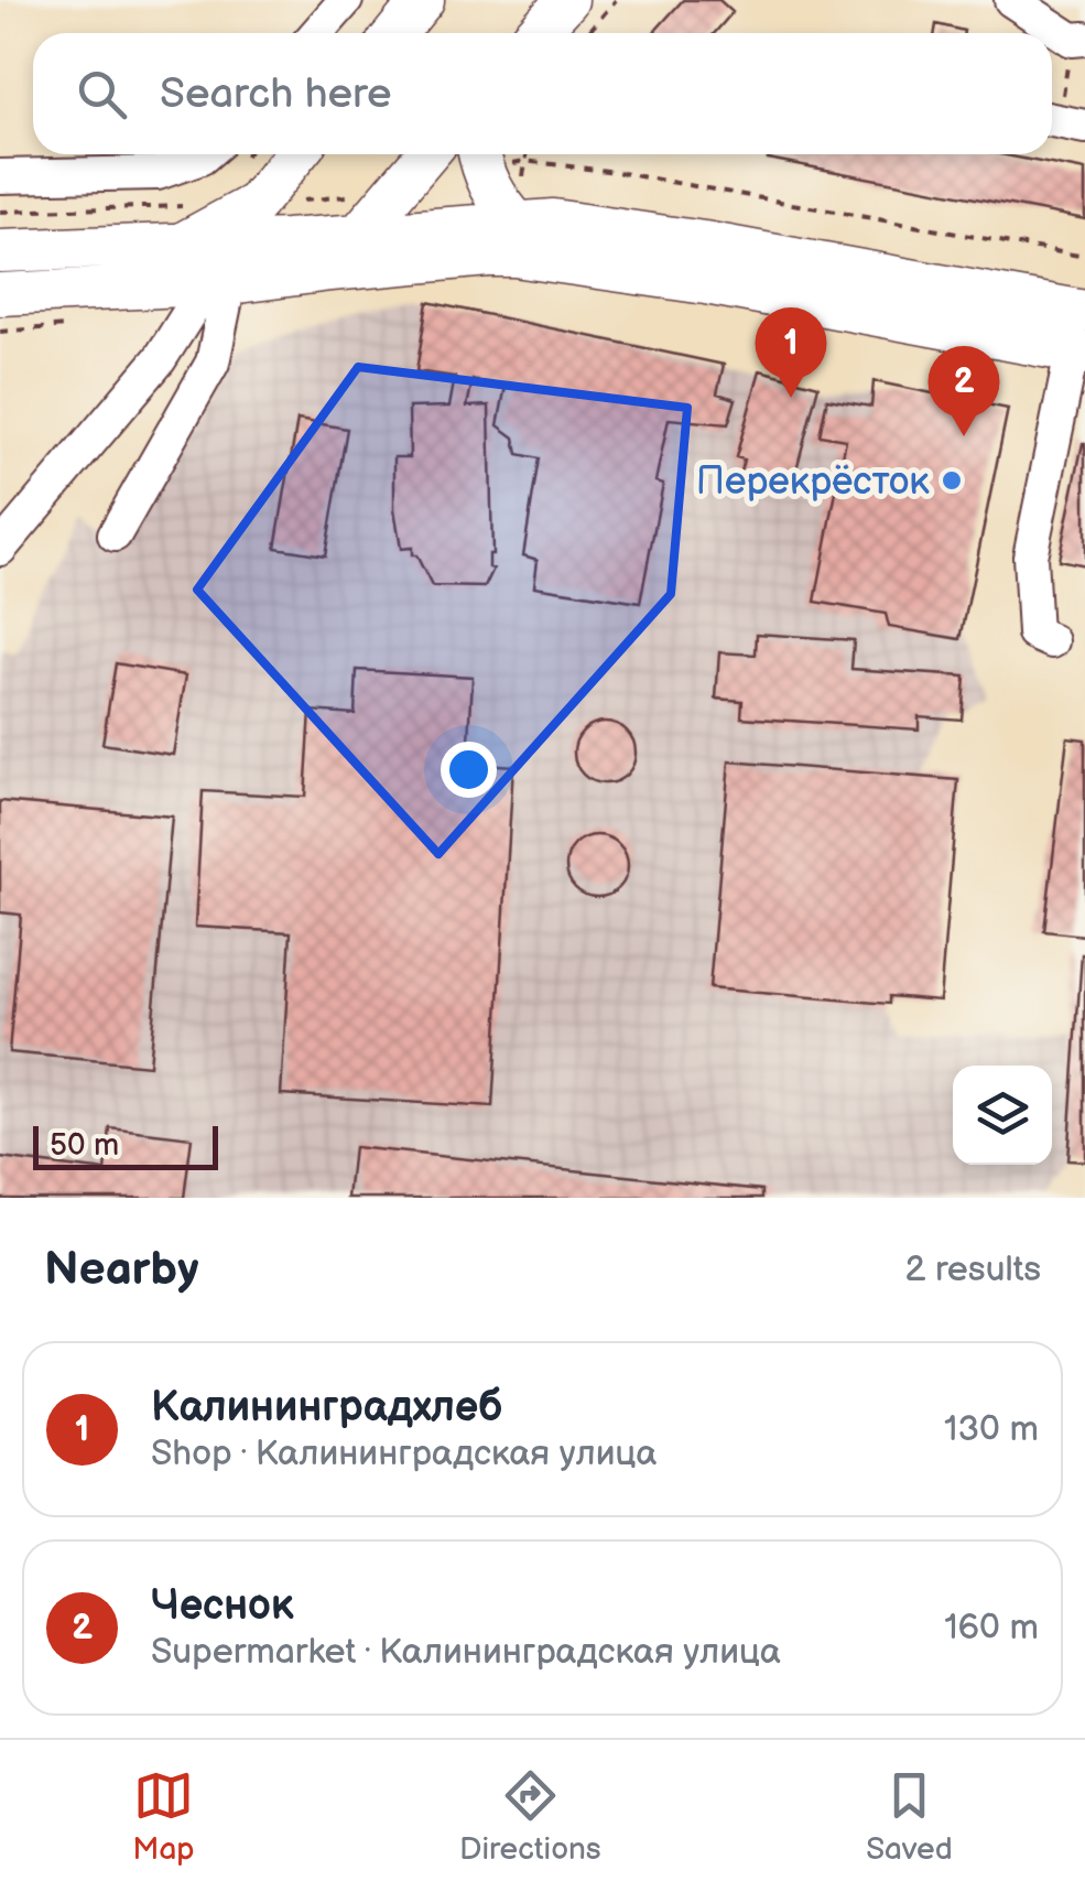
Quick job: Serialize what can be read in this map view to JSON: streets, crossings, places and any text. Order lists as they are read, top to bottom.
{
  "places": ["Перекрёсток"],
  "scale_bar": "50 m",
  "page": {
    "search": "Search here",
    "pins": ["1", "2"],
    "scale": "50 m",
    "heading": ["Nearby", "2 results"],
    "list": [
      {
        "mark": "1",
        "name": "Калининградхлеб",
        "note": "Shop · Калининградская улица",
        "value": "130 m"
      },
      {
        "mark": "2",
        "name": "Чеснок",
        "note": "Supermarket · Калининградская улица",
        "value": "160 m"
      }
    ],
    "nav": ["Map", "Directions", "Saved"]
  }
}
